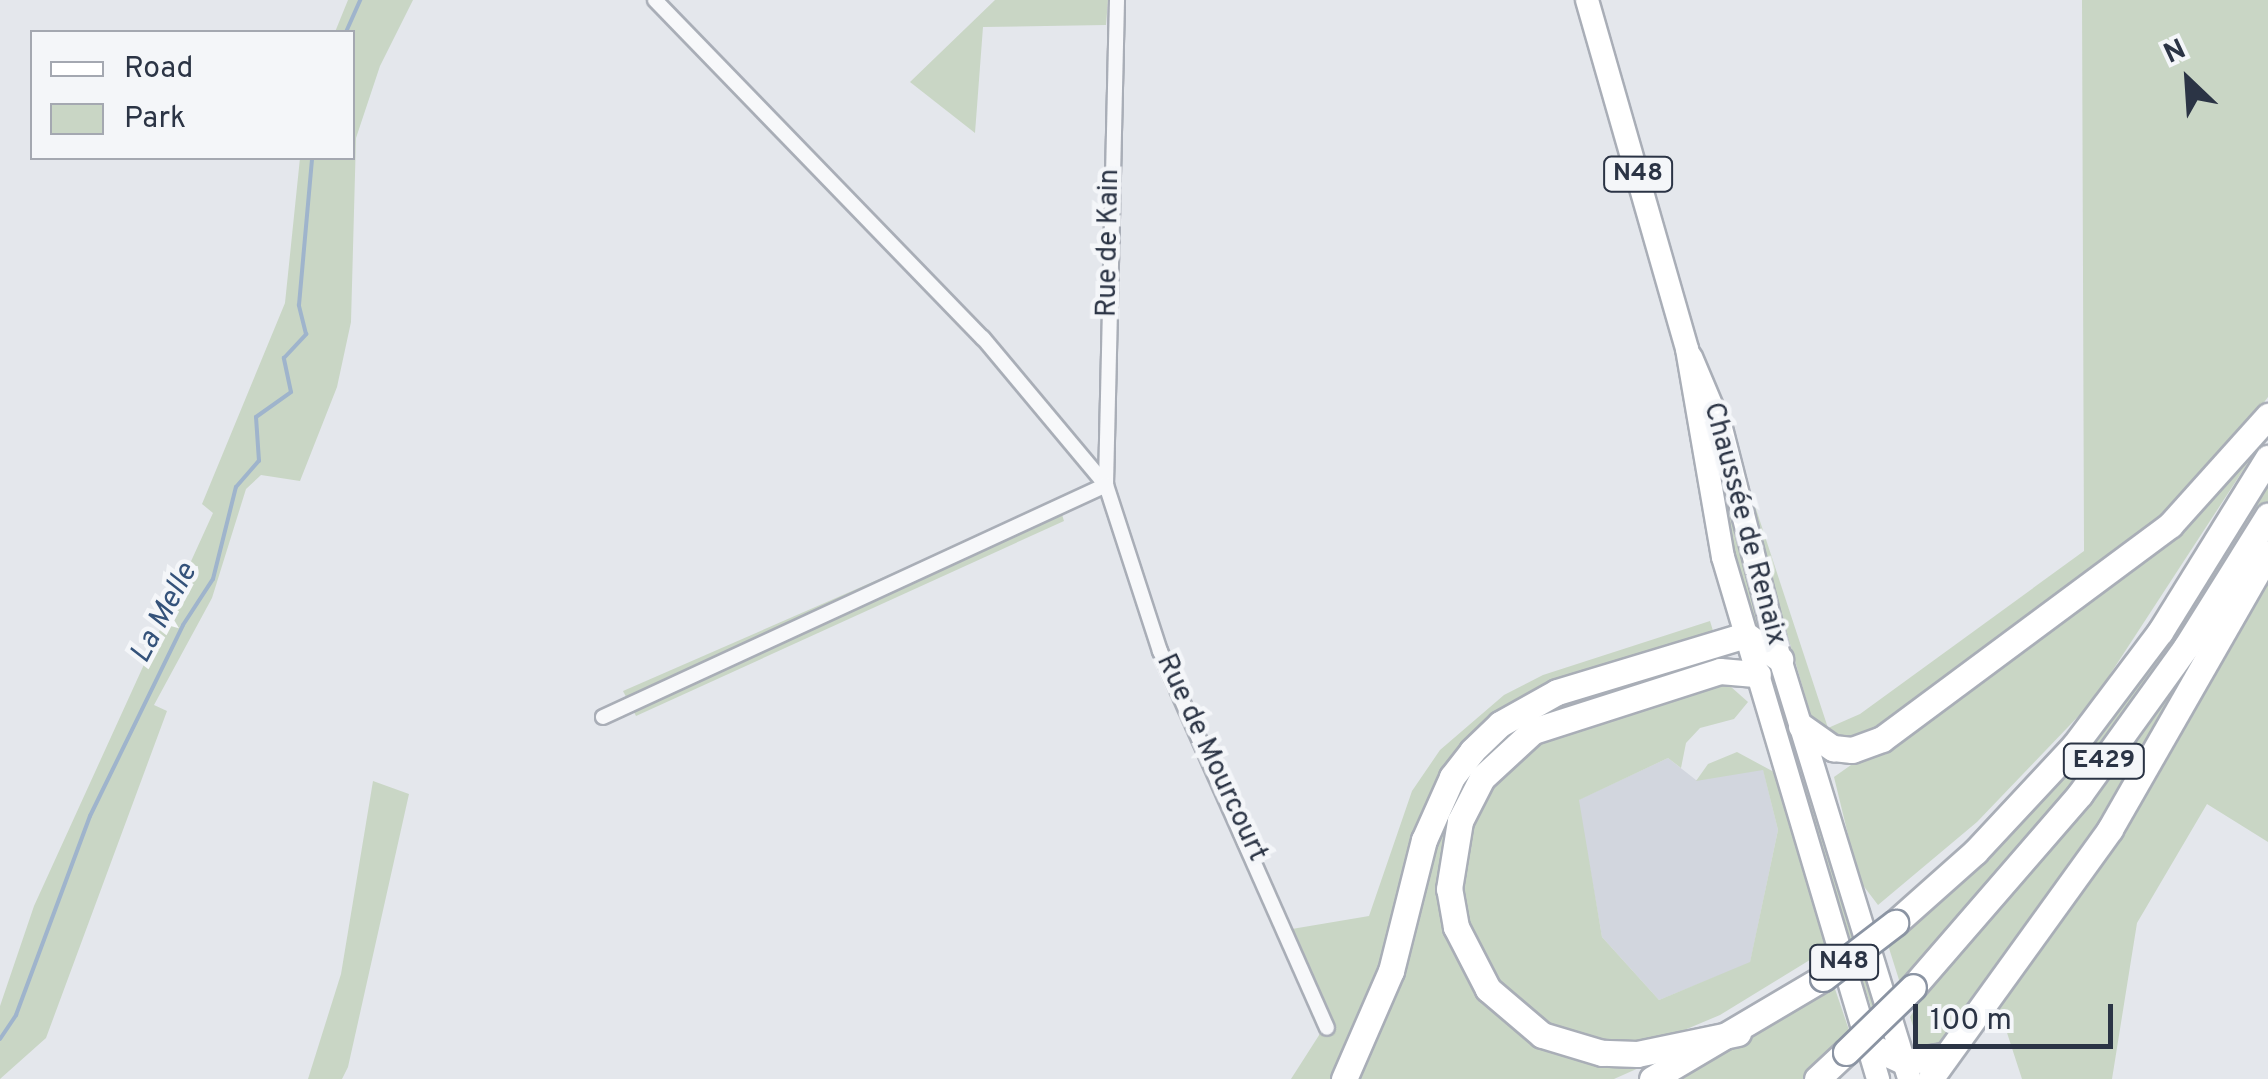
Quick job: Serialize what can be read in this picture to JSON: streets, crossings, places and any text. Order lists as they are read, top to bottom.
{
  "streets": {
    "highway": ["E429"],
    "main road": ["N48", "Chaussée de Renaix"],
    "street": ["Rue de Kain", "Rue de Mourcourt"]
  },
  "crossings": [
    ["N48", "Chaussée de Renaix"],
    ["Rue de Kain", "Rue de Mourcourt"],
    ["Chaussée de Renaix", "E429"]
  ],
  "water": ["La Melle"],
  "legend": ["Road", "Park"],
  "scale_bar": "100 m",
  "north": "top left"
}
